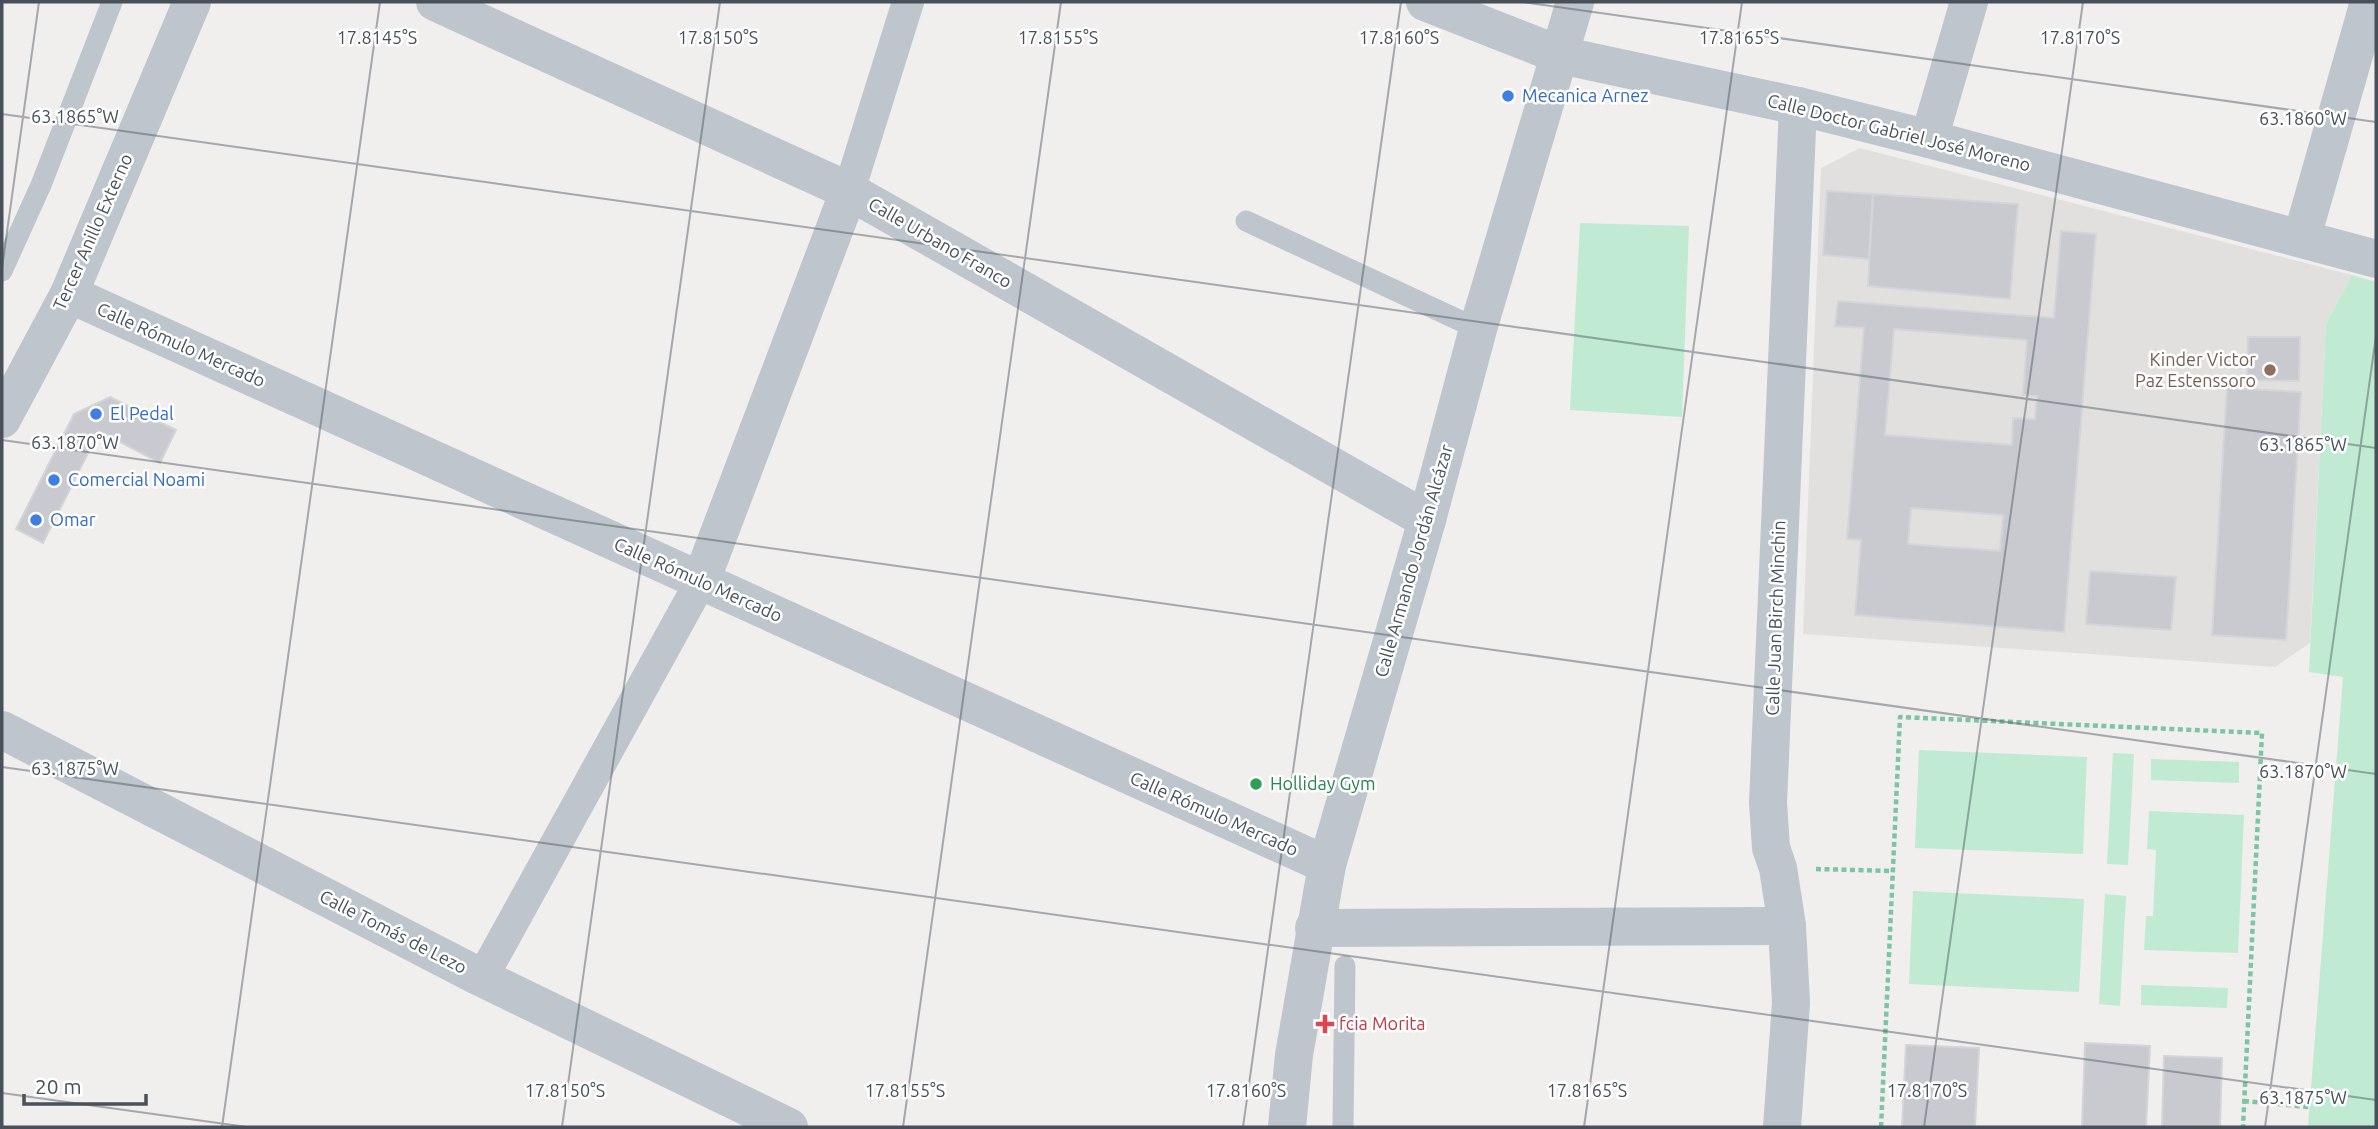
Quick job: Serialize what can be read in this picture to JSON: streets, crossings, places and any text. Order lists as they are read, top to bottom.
{
  "streets": {
    "street": [
      "Calle Doctor Gabriel José Moreno",
      "Tercer Anillo Externo",
      "Calle Urbano Franco",
      "Calle Rómulo Mercado",
      "Calle Armando Jordán Alcázar",
      "Calle Juan Birch Minchin",
      "Calle Tomás de Lezo"
    ]
  },
  "crossings": [
    ["Calle Doctor Gabriel José Moreno", "Calle Armando Jordán Alcázar"],
    ["Calle Doctor Gabriel José Moreno", "Calle Juan Birch Minchin"],
    ["Tercer Anillo Externo", "Calle Rómulo Mercado"],
    ["Calle Urbano Franco", "Calle Armando Jordán Alcázar"],
    ["Calle Rómulo Mercado", "Calle Armando Jordán Alcázar"]
  ],
  "places": {
    "other": [
      "Mecanica Arnez",
      "Kinder Victor Paz Estenssoro",
      "El Pedal",
      "Comercial Noami",
      "Omar",
      "Holliday Gym"
    ],
    "health": ["fcia Morita"]
  },
  "scale_bar": "20 m",
  "coordinates": [
    "17.8145°S",
    "17.8150°S",
    "17.8155°S",
    "17.8160°S",
    "17.8165°S",
    "17.8170°S",
    "63.1865°W",
    "63.1860°W",
    "63.1870°W",
    "63.1875°W"
  ]
}
